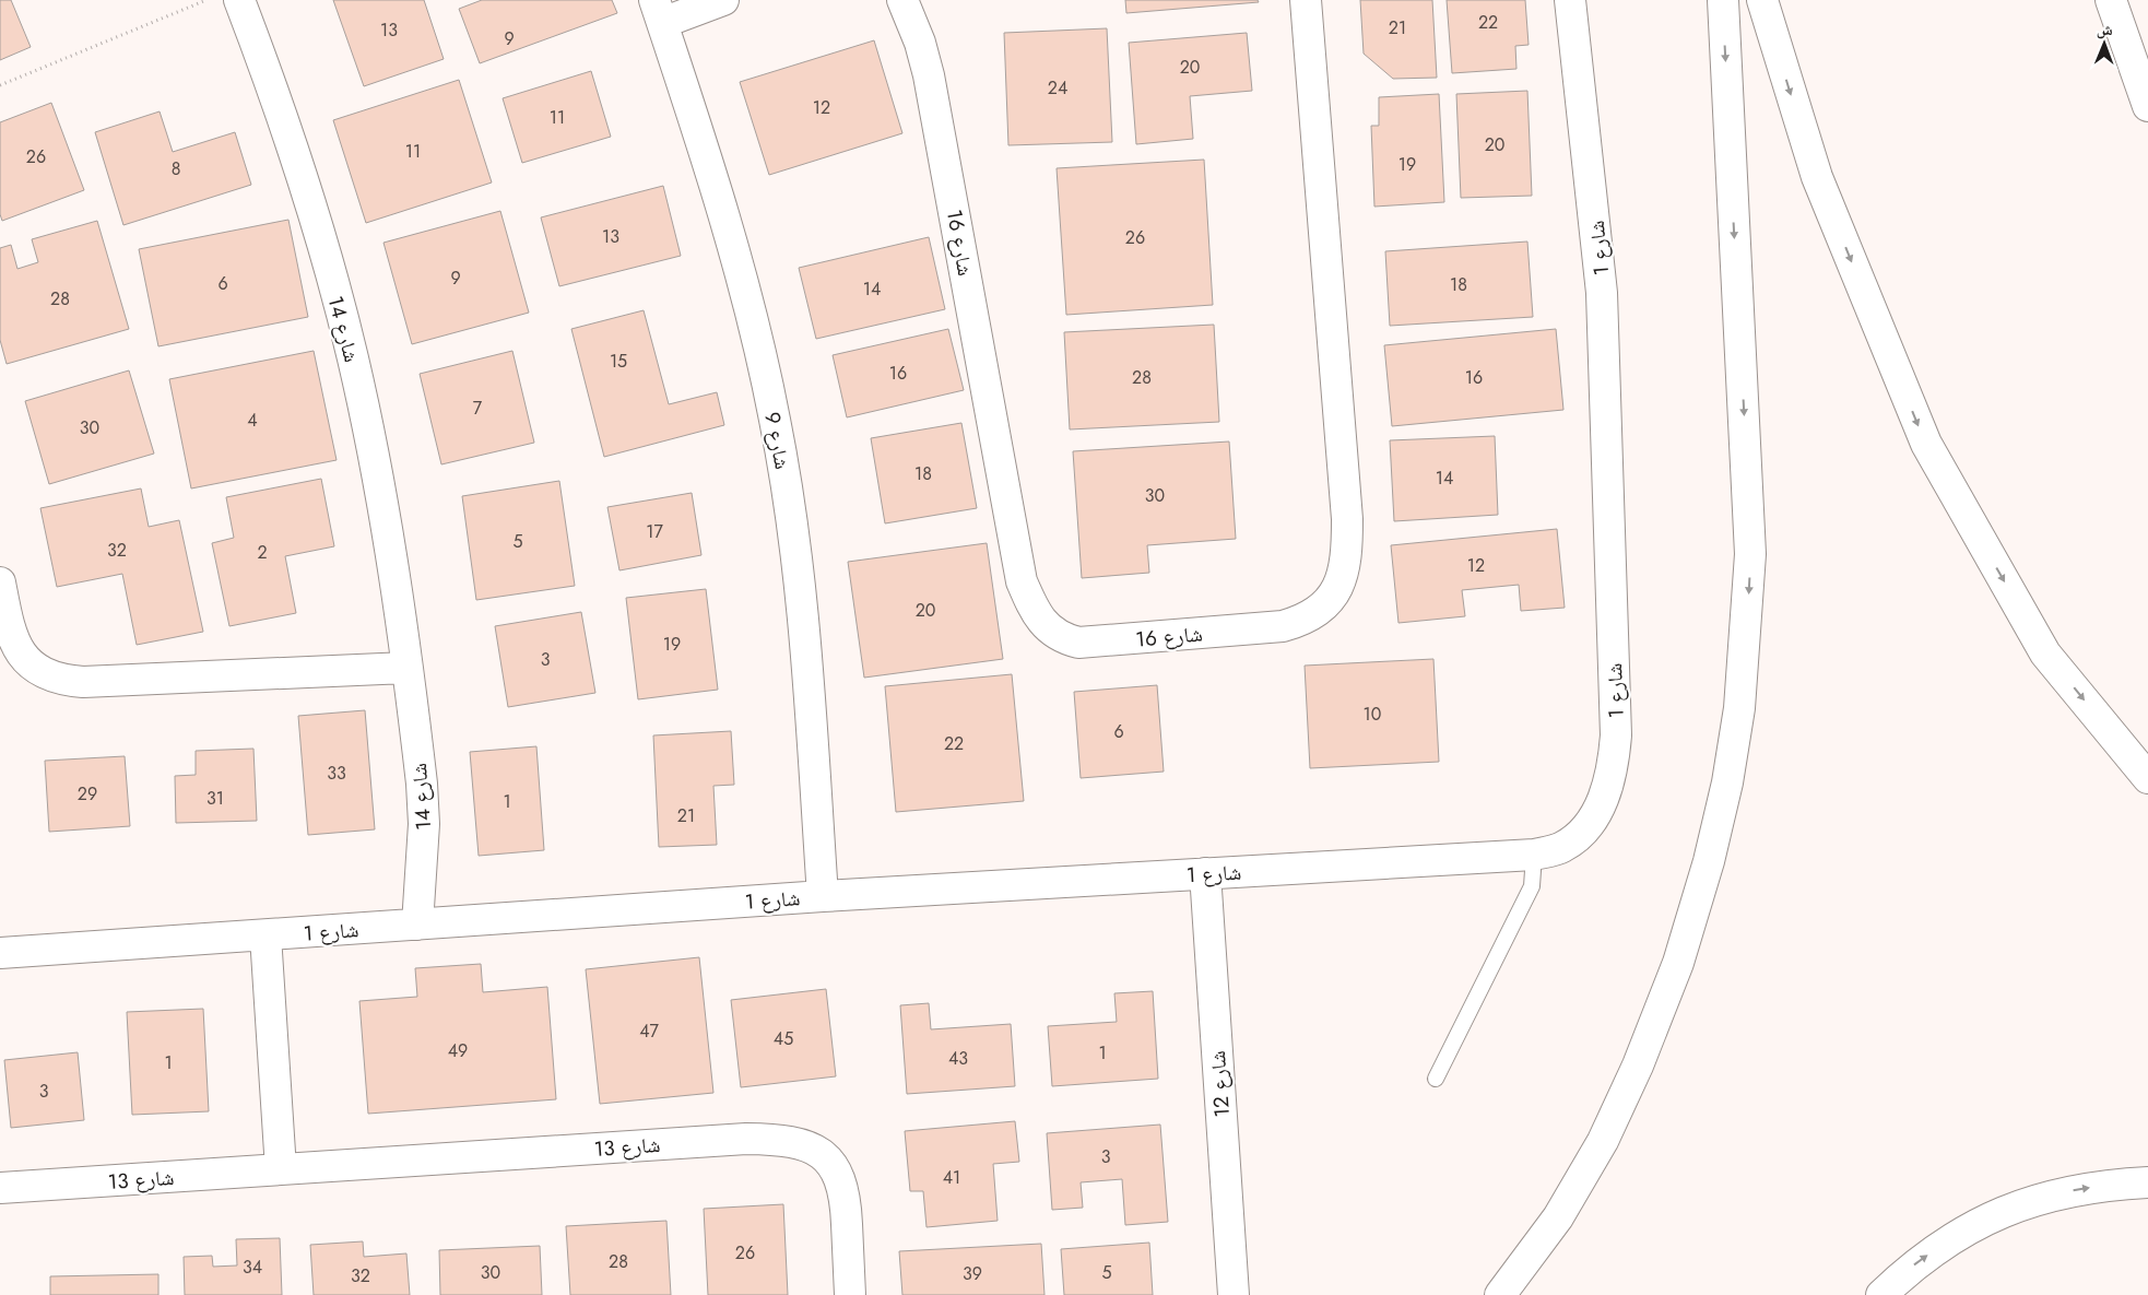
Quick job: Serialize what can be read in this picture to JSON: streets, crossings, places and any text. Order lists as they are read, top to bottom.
{
  "streets": {
    "main road": [
      "شارع 16",
      "شارع 1",
      "شارع 14",
      "شارع 9",
      "شارع 12",
      "شارع 13"
    ]
  },
  "crossings": [
    ["شارع 1", "شارع 14"],
    ["شارع 1", "شارع 9"],
    ["شارع 1", "شارع 12"]
  ],
  "house_numbers": [
    "22",
    "21",
    "13",
    "9",
    "20",
    "24",
    "12",
    "11",
    "20",
    "11",
    "26",
    "19",
    "8",
    "13",
    "26",
    "9",
    "6",
    "18",
    "14",
    "28",
    "15",
    "16",
    "28",
    "16",
    "7",
    "4",
    "30",
    "18",
    "14",
    "30",
    "17",
    "5",
    "32",
    "2",
    "12",
    "20",
    "19",
    "3",
    "10",
    "6",
    "22",
    "33",
    "29",
    "31",
    "1",
    "21",
    "47",
    "45",
    "49",
    "1",
    "43",
    "1",
    "3",
    "3",
    "41",
    "26",
    "28",
    "34",
    "30",
    "5",
    "39",
    "32"
  ],
  "north": "top"
}
